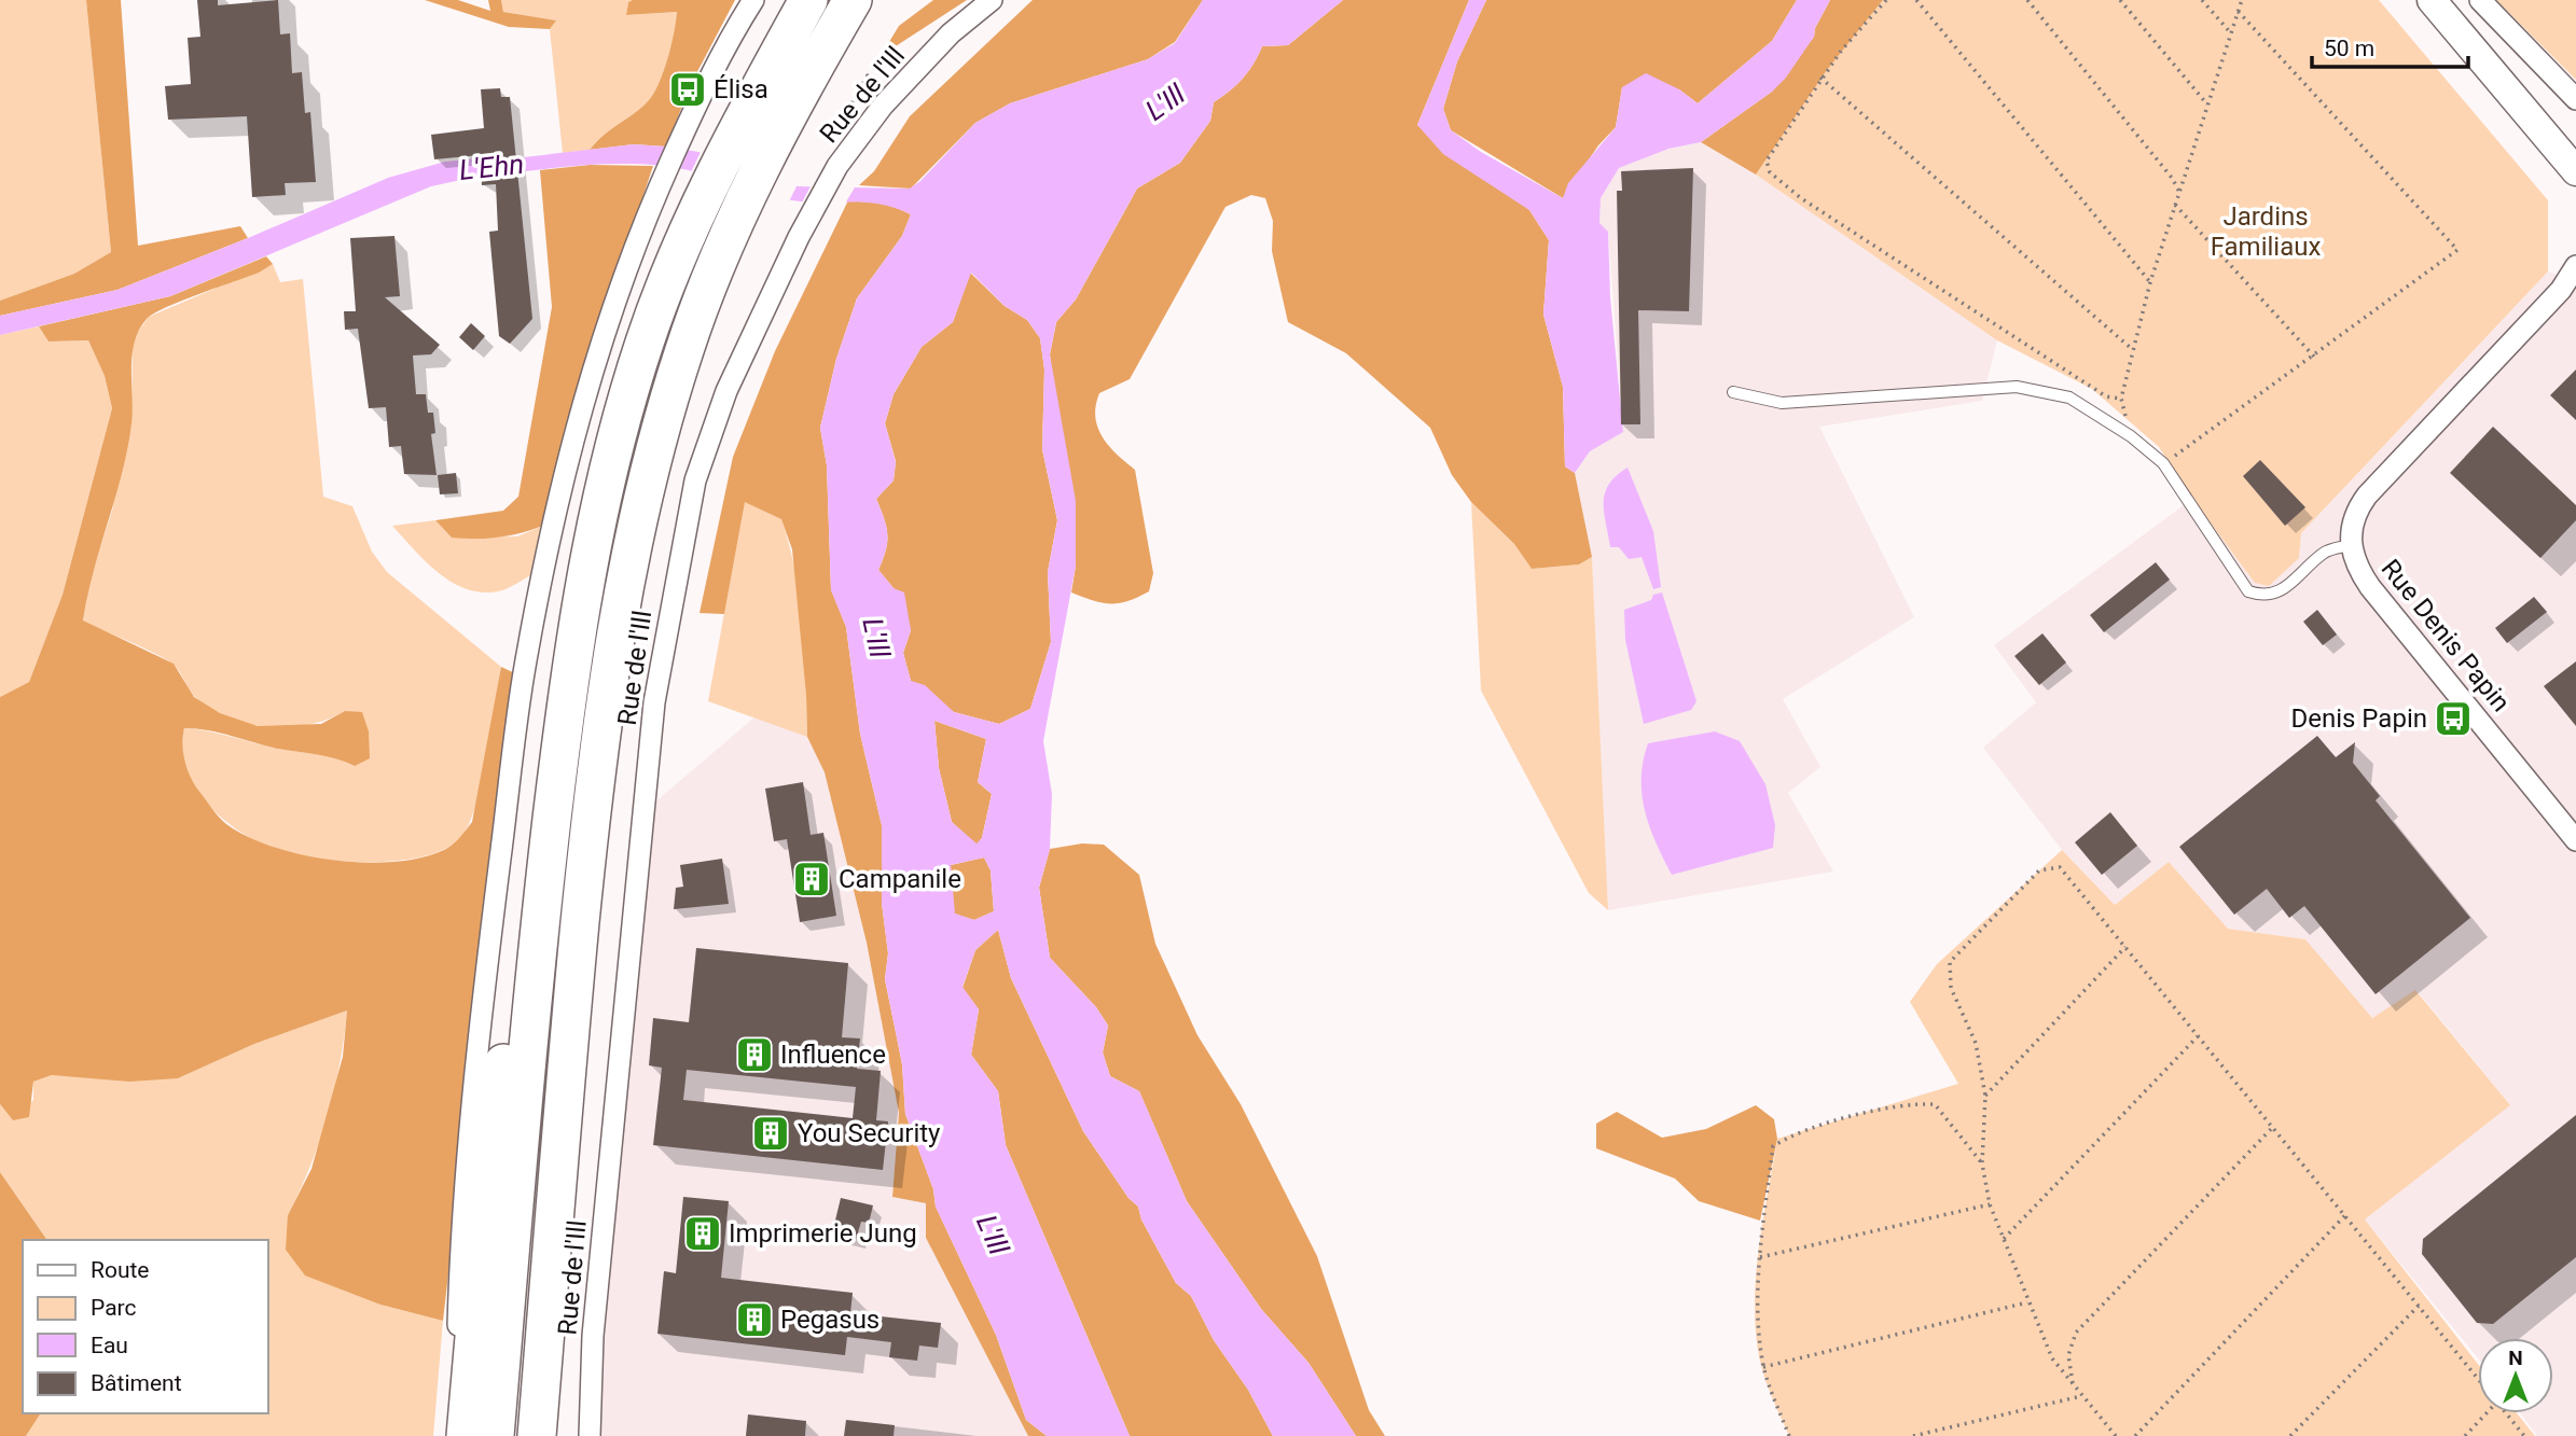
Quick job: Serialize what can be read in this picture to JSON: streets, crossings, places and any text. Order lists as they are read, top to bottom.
{
  "streets": {
    "street": ["Rue de l'Ill", "Rue Denis Papin"]
  },
  "water": ["L'Ill", "L'Ehn"],
  "parks": ["Jardins Familiaux"],
  "places": {
    "bus stop": ["Élisa", "Denis Papin"],
    "building": [
      "Campanile",
      "Influence",
      "You Security",
      "Imprimerie Jung",
      "Pegasus"
    ]
  },
  "legend": [
    "Route",
    "Parc",
    "Eau",
    "Bâtiment"
  ],
  "scale_bar": "50 m",
  "north": "top"
}
